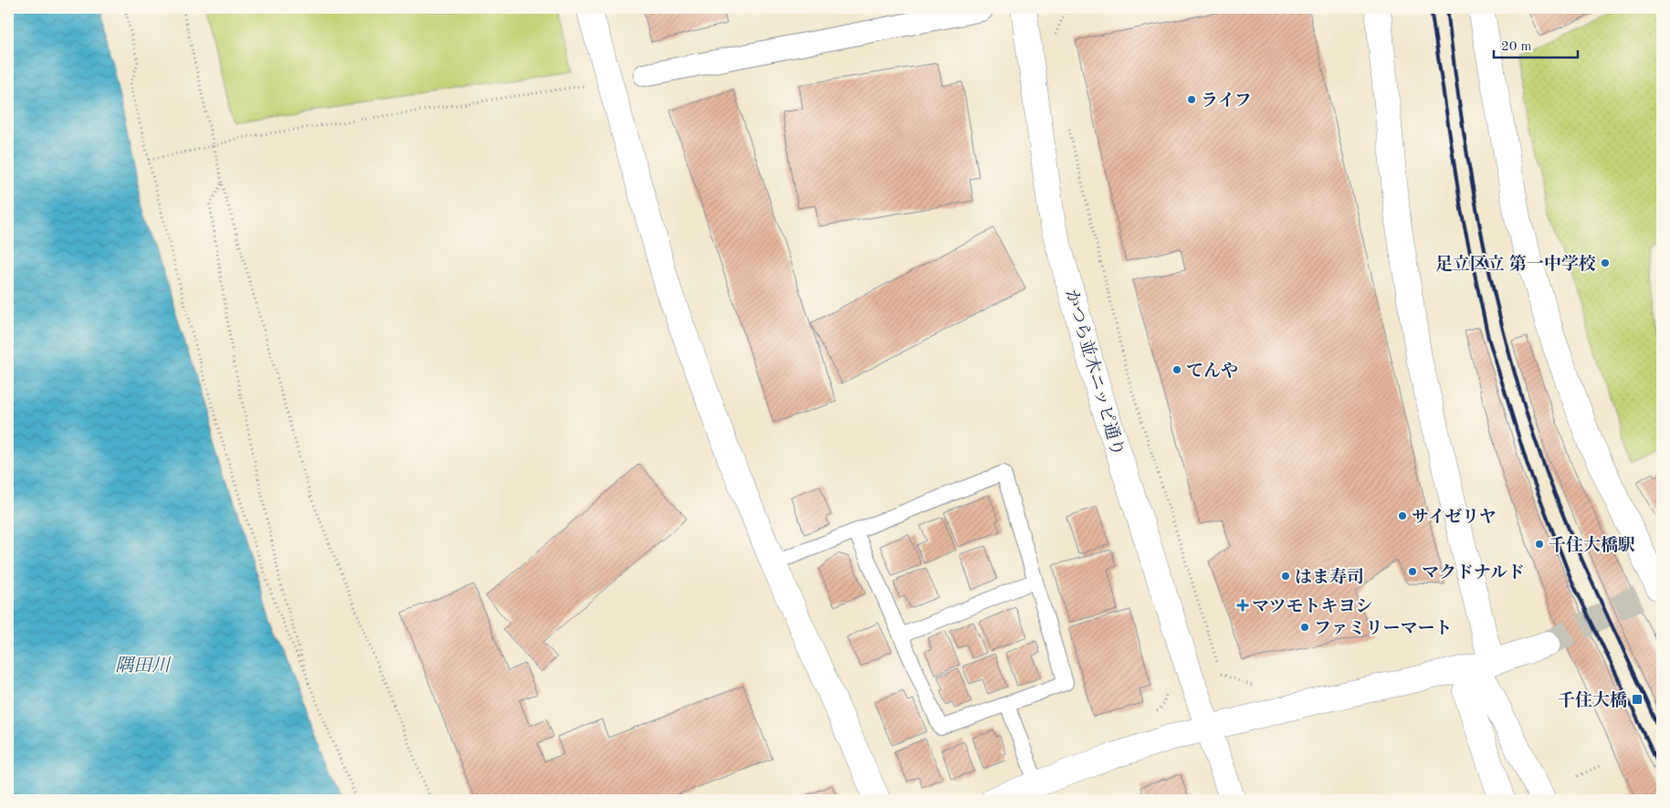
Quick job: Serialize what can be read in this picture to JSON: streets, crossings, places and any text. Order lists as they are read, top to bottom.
{
  "streets": {
    "street": ["かつら並木ニッピ通り"]
  },
  "water": ["隅田川"],
  "places": {
    "other": [
      "ライフ",
      "足立区立 第一中学校",
      "てんや",
      "サイゼリヤ",
      "千住大橋駅",
      "マクドナルド",
      "はま寿司",
      "ファミリーマート"
    ],
    "health": ["マツモトキヨシ"],
    "transit": ["千住大橋"]
  },
  "scale_bar": "20 m"
}
